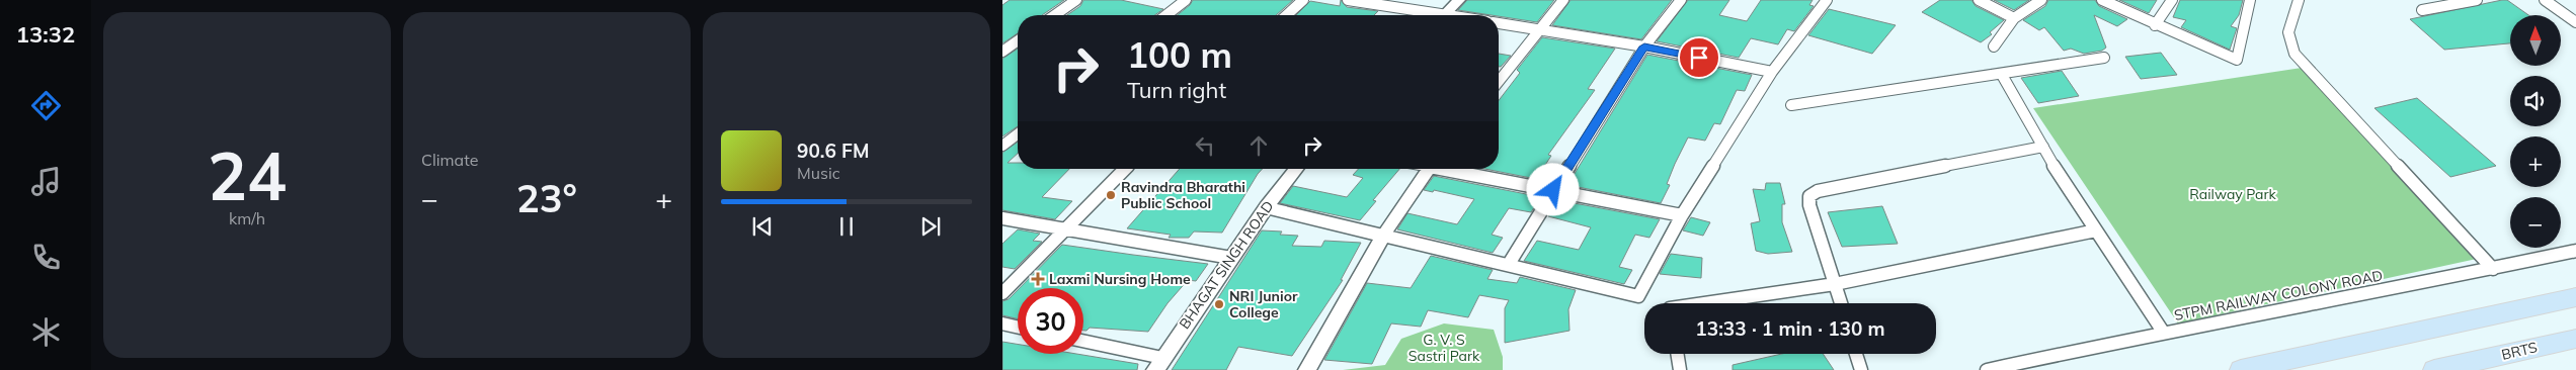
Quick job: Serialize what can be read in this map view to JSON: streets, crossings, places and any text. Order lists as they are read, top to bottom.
{
  "streets": {
    "main road": ["BRTS"],
    "street": ["BHAGAT SINGH ROAD", "STPM RAILWAY COLONY ROAD"]
  },
  "parks": ["Railway Park", "G. V. S Sastri Park"],
  "places": {
    "other": ["Ravindra Bharathi Public School", "NRI Junior College"],
    "health": ["Laxmi Nursing Home"]
  },
  "north": "top",
  "page": {
    "tabs": "13:32",
    "tile": [
      ["24", "km/h"],
      "Climate"
    ],
    "map_buttons": ["+", "−"],
    "turn": ["100 m", "Turn right"],
    "song": ["90.6 FM", "Music"],
    "heat": ["−", "23°", "+"],
    "limit": "30",
    "trip": "13:33 · 1 min · 130 m"
  }
}
